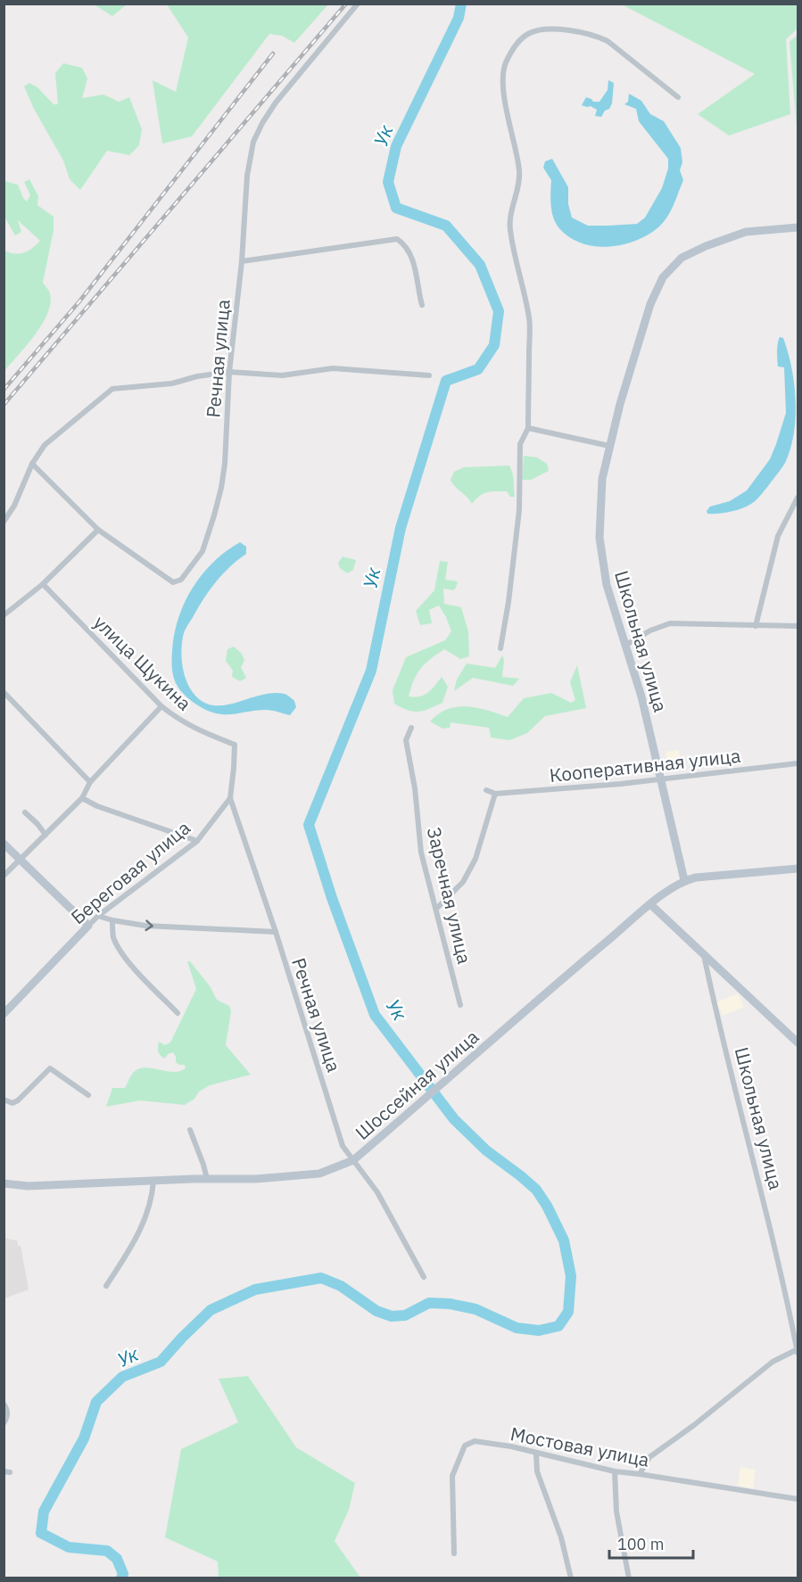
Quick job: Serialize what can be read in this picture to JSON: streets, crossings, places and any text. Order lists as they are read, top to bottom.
{
  "streets": {
    "street": [
      "Речная улица",
      "Школьная улица",
      "улица Щукина",
      "Кооперативная улица",
      "Береговая улица",
      "Заречная улица",
      "Шоссейная улица",
      "Мостовая улица"
    ]
  },
  "crossings": [
    ["Речная улица", "улица Щукина"],
    ["Речная улица", "Береговая улица"],
    ["Речная улица", "Шоссейная улица"],
    ["Школьная улица", "Кооперативная улица"],
    ["Школьная улица", "Шоссейная улица"]
  ],
  "water": ["Ук"],
  "scale_bar": "100 m"
}
